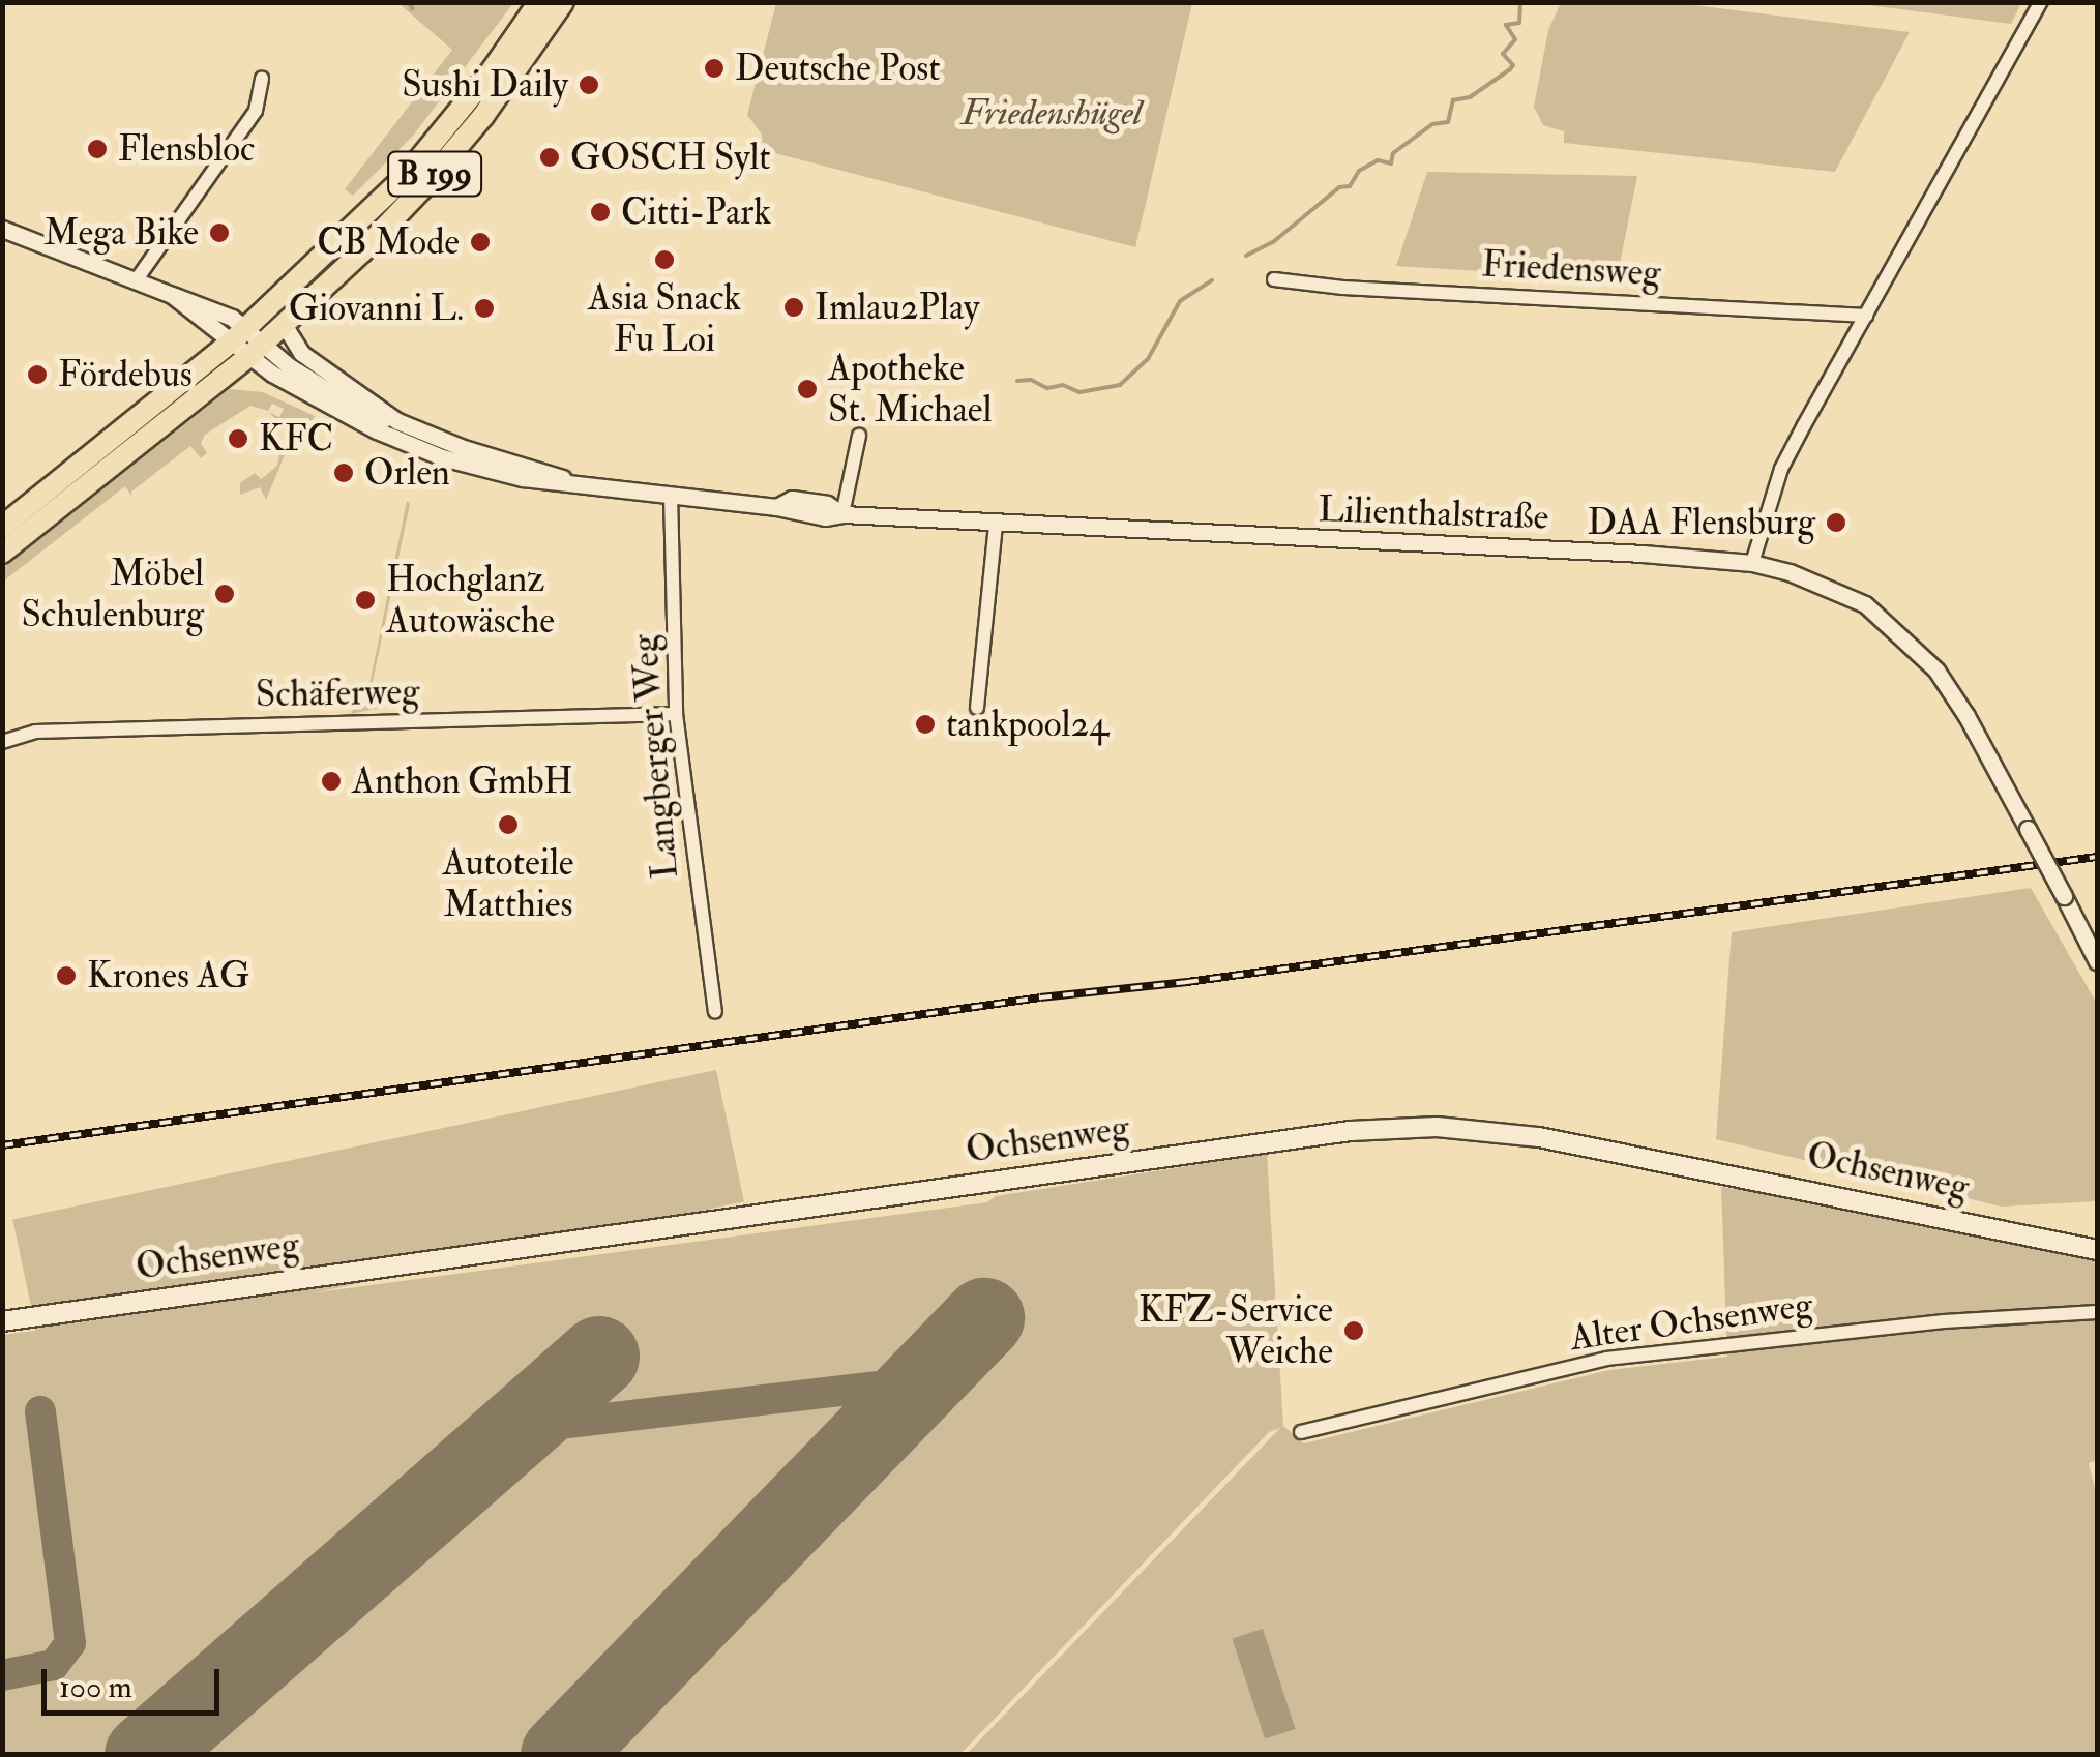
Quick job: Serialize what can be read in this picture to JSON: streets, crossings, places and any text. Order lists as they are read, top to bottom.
{
  "streets": {
    "main road": ["B 199", "Ochsenweg"],
    "street": [
      "Friedensweg",
      "Lilienthalstraße",
      "Schäferweg",
      "Langberger Weg",
      "Alter Ochsenweg"
    ]
  },
  "crossings": [
    ["B 199", "Lilienthalstraße"],
    ["Lilienthalstraße", "Langberger Weg"],
    ["Schäferweg", "Langberger Weg"]
  ],
  "parks": ["Friedenshügel"],
  "places": [
    "Deutsche Post",
    "Sushi Daily",
    "Flensbloc",
    "GOSCH Sylt",
    "Citti-Park",
    "Mega Bike",
    "CB Mode",
    "Asia Snack Fu Loi",
    "Imlau2Play",
    "Giovanni L.",
    "Fördebus",
    "Apotheke St. Michael",
    "KFC",
    "Orlen",
    "DAA Flensburg",
    "Möbel Schulenburg",
    "Hochglanz Autowäsche",
    "tankpool24",
    "Anthon GmbH",
    "Autoteile Matthies",
    "Krones AG",
    "KFZ-Service Weiche"
  ],
  "scale_bar": "100 m"
}
